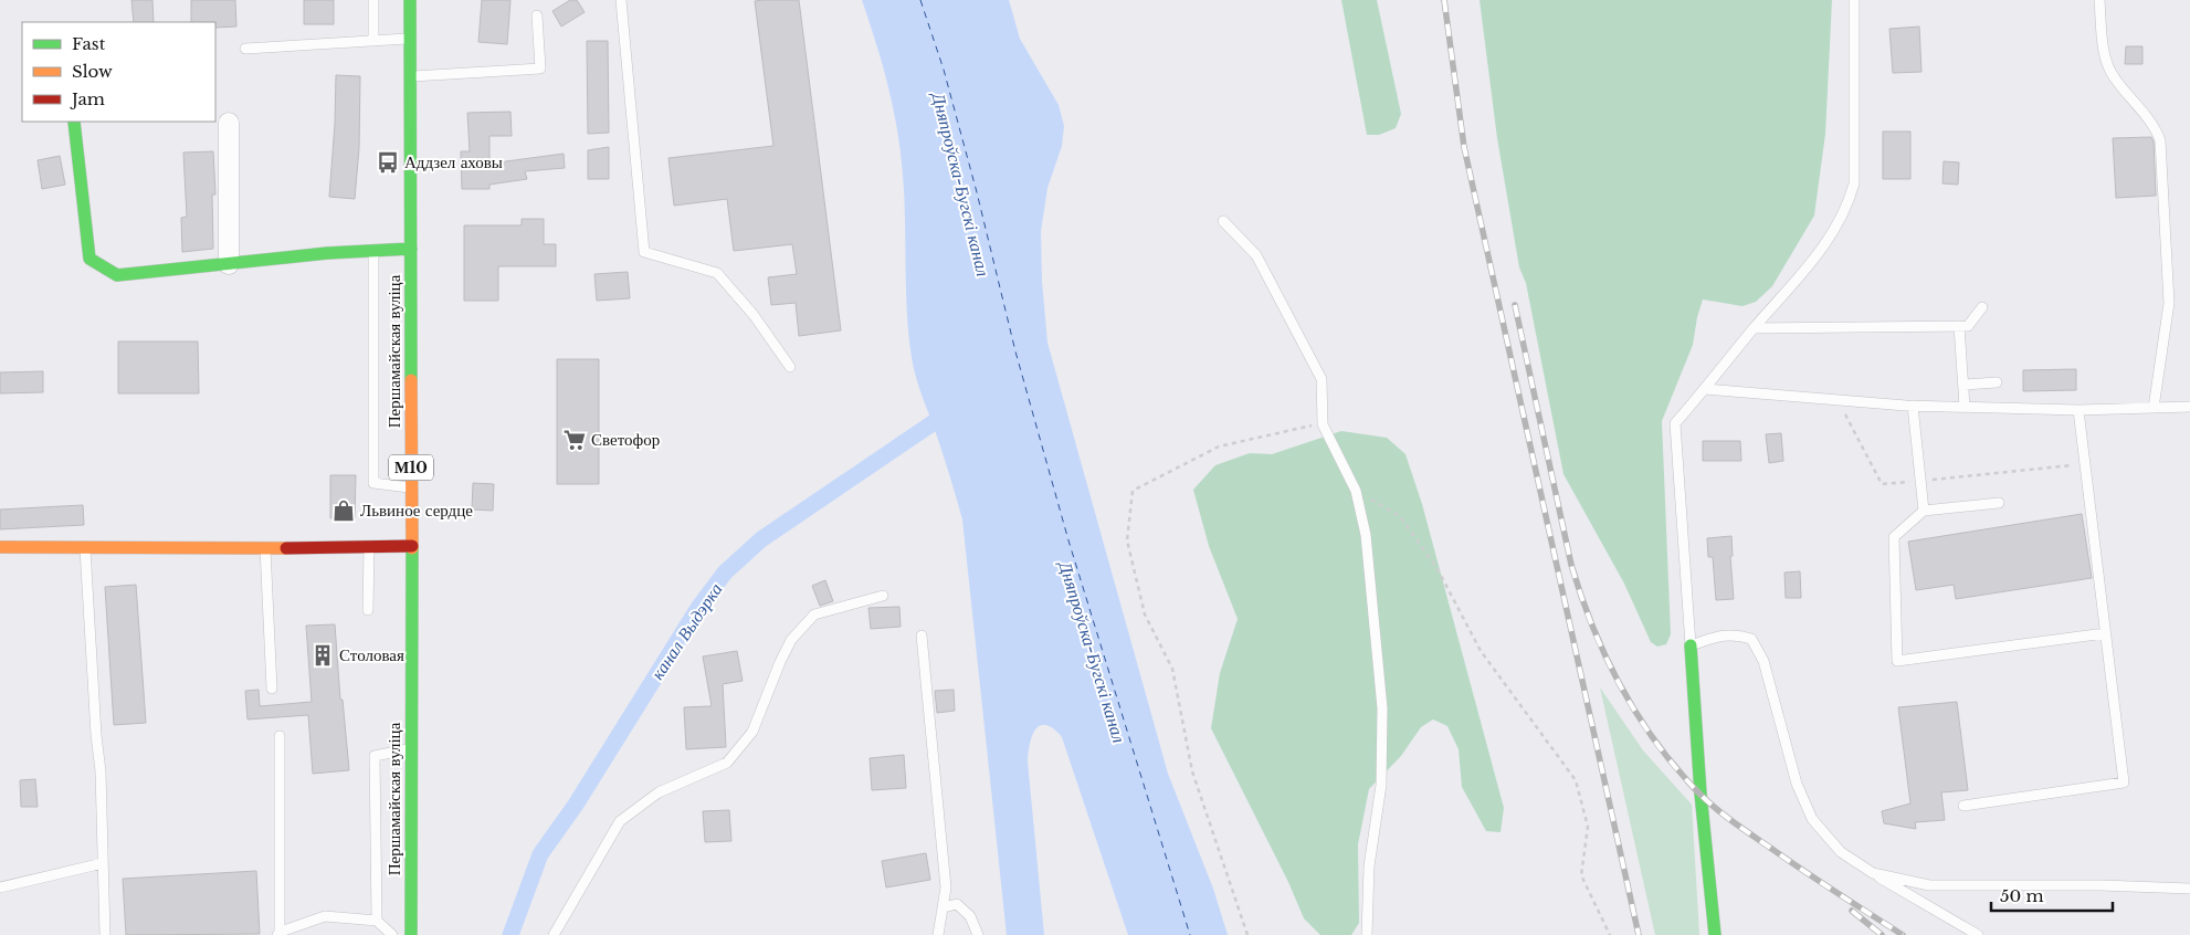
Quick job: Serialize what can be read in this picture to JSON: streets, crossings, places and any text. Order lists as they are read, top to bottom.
{
  "streets": {
    "street": ["Першамайская вуліца", "М10"]
  },
  "water": ["Дняпроўска-Бугскі канал", "канал Выдэрка"],
  "places": {
    "bus stop": ["Аддзел аховы"],
    "supermarket": ["Светофор"],
    "shop": ["Львиное сердце"],
    "building": ["Столовая"]
  },
  "legend": ["Fast", "Slow", "Jam"],
  "scale_bar": "50 m"
}
